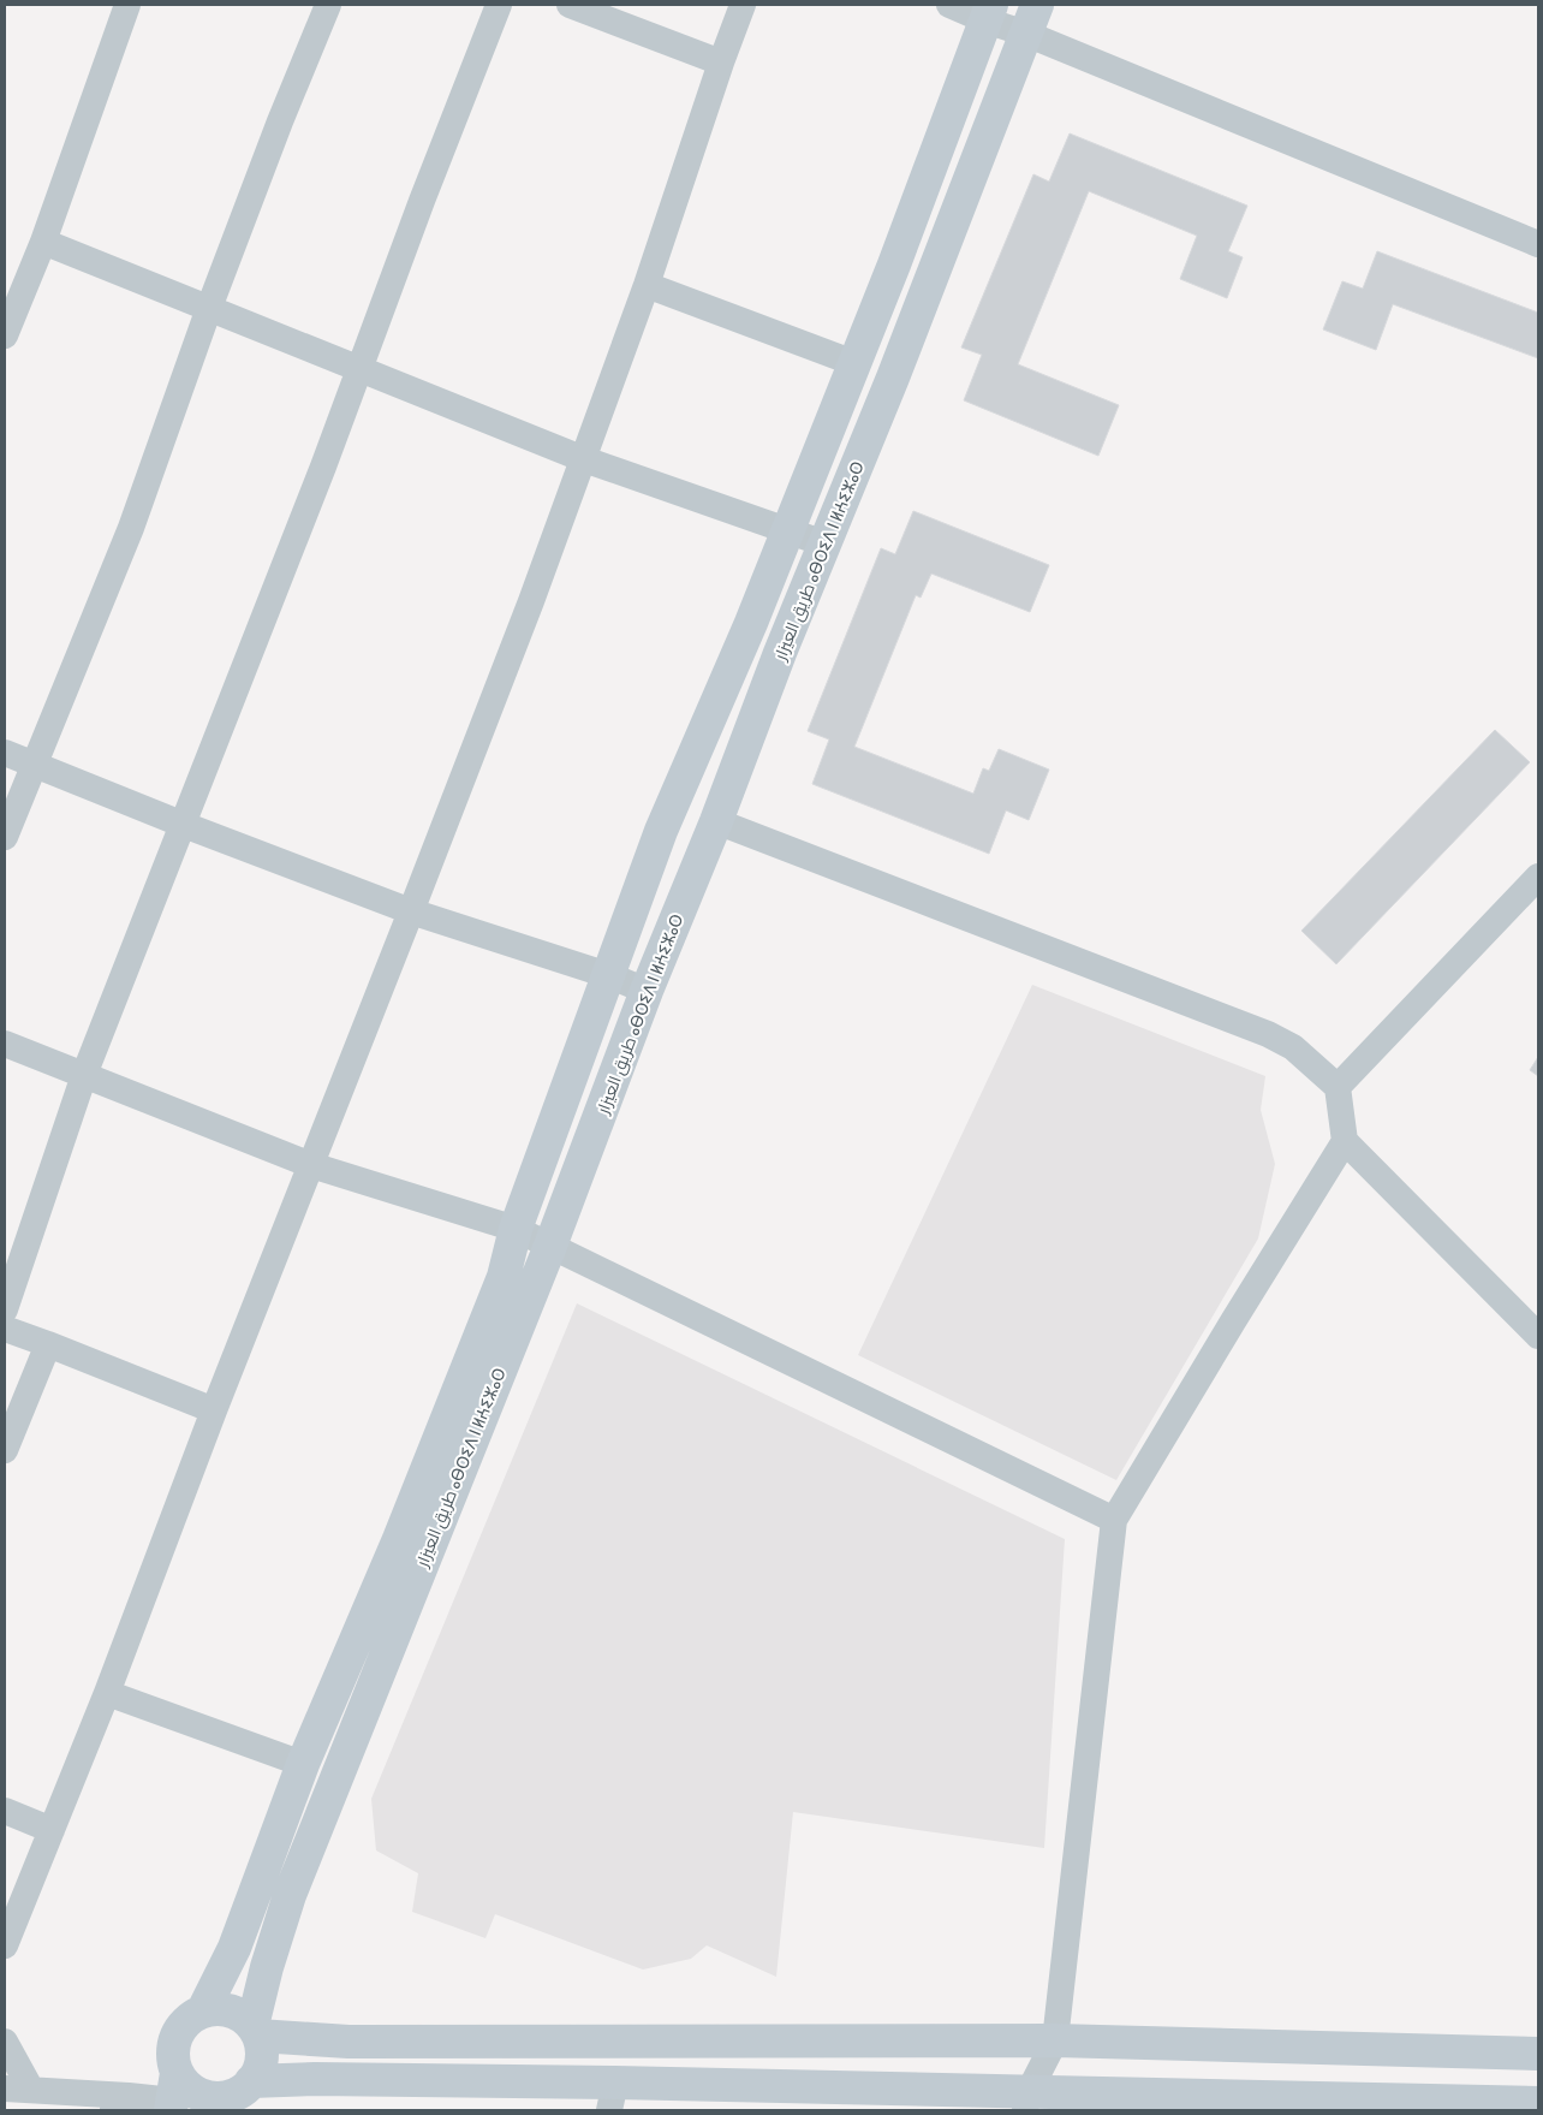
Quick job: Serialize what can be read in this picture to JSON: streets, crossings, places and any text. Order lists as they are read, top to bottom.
{
  "streets": {
    "main road": ["طريق العيزار ⴰⴱⵔⵉⴷ ⵏ ⵍⵄⵉⵣⴰⵔ"]
  }
}
